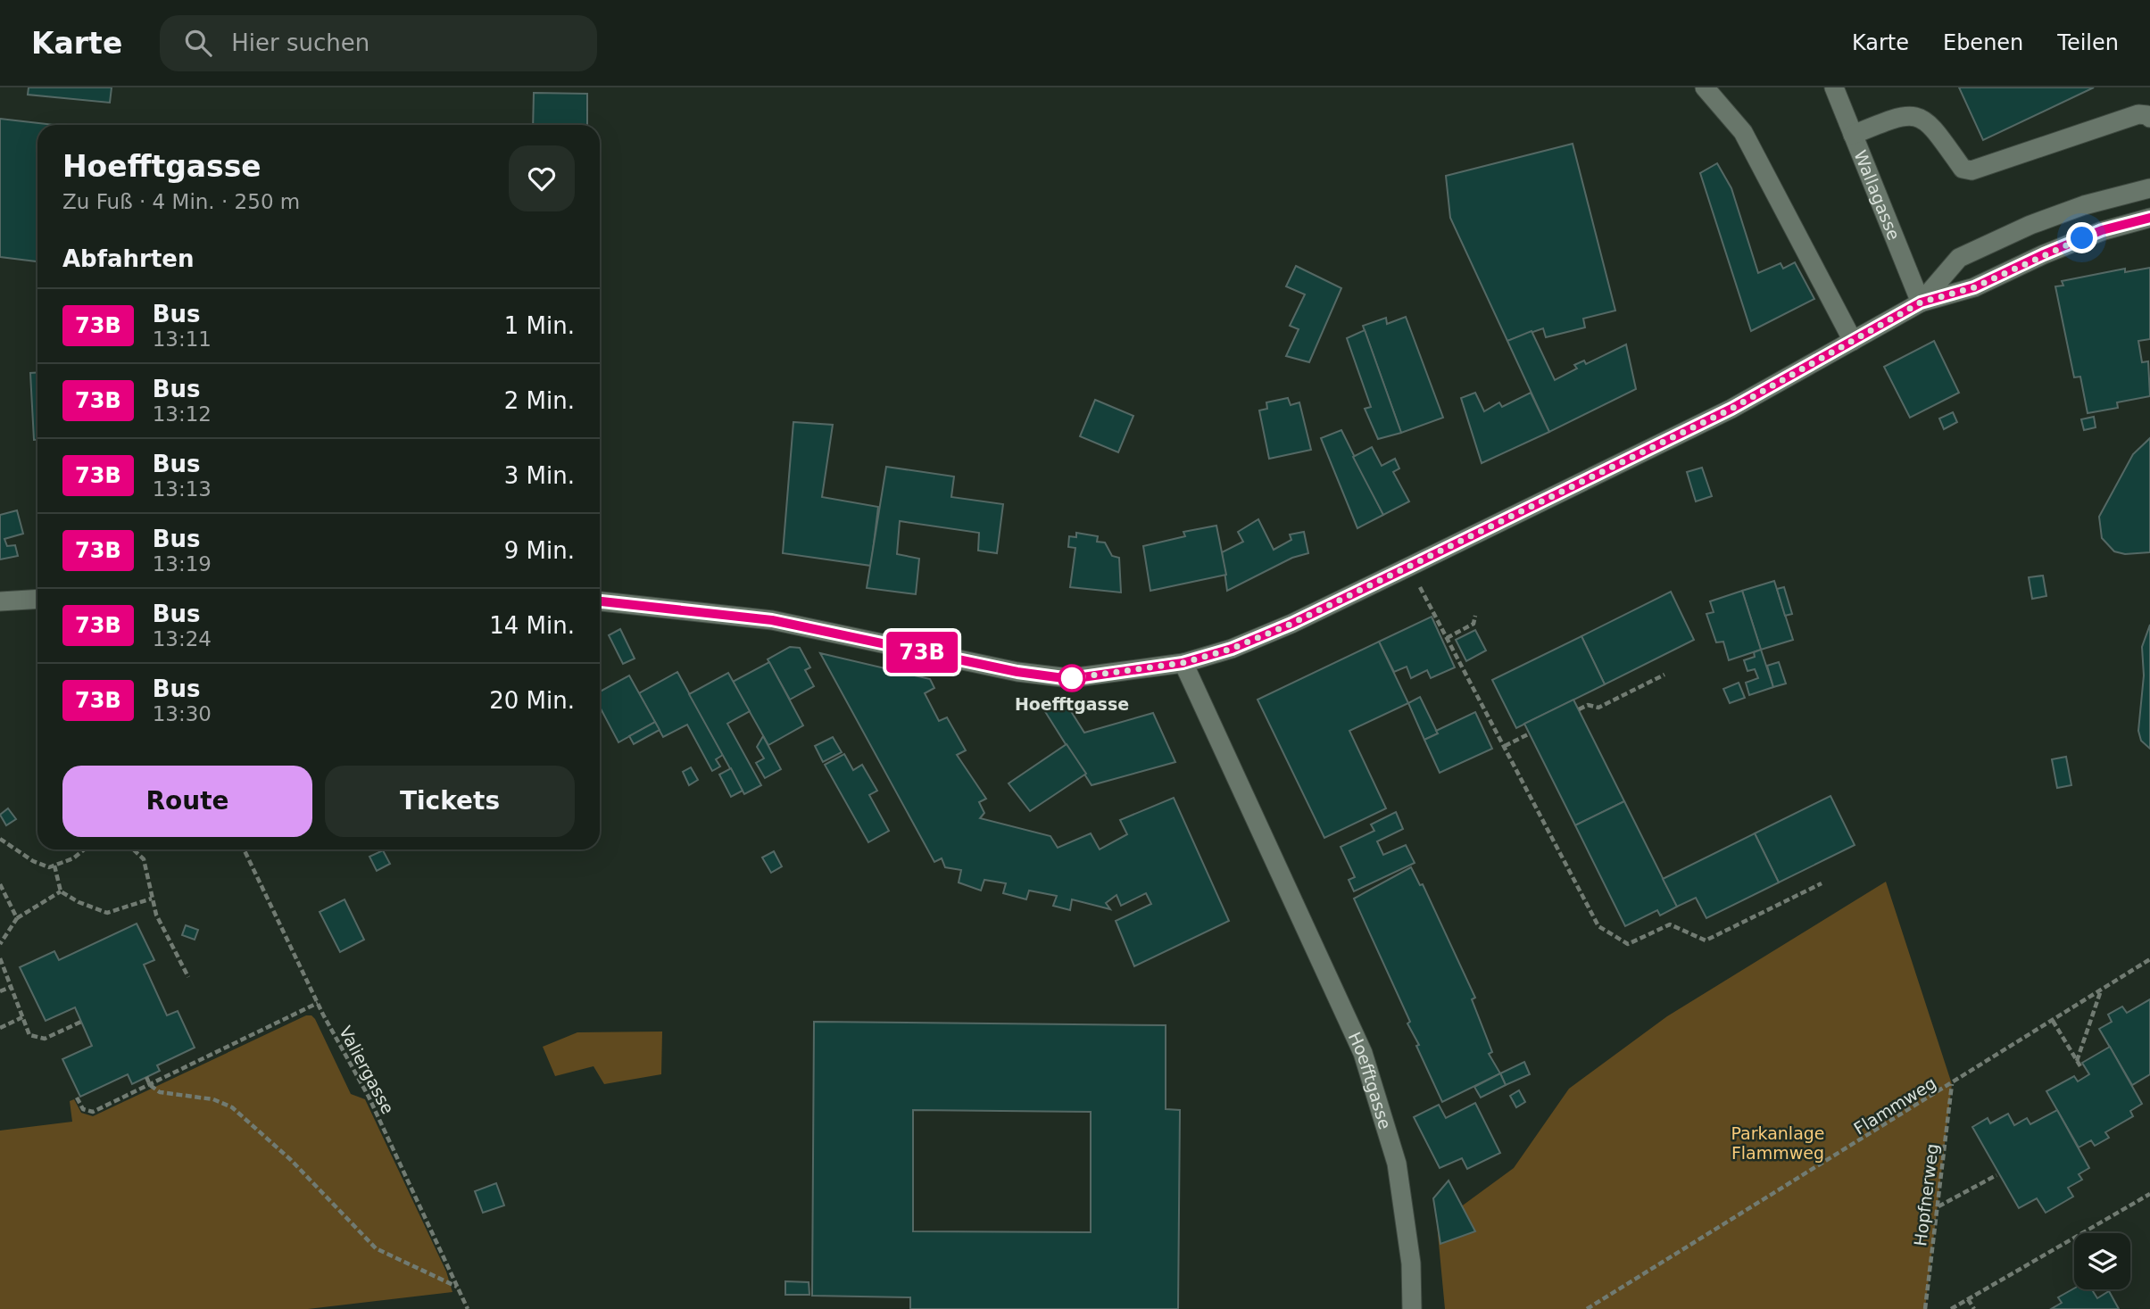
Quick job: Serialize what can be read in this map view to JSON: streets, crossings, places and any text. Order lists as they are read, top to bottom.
{
  "streets": {
    "street": ["Wallagasse", "Hoefftgasse"],
    "path": ["Valiergasse", "Flammweg", "Hopfnerweg"]
  },
  "crossings": [
    ["Flammweg", "Hopfnerweg"]
  ],
  "parks": ["Parkanlage Flammweg"],
  "places": ["Hoefftgasse"],
  "lines": ["bus line 73B"],
  "page": {
    "header": "Karte",
    "search": "Hier suchen",
    "nav": ["Karte", "Ebenen", "Teilen"],
    "on_map": "73B",
    "heading": [
      ["Hoefftgasse", "Zu Fuß · 4 Min. · 250 m"],
      "Abfahrten"
    ],
    "list": [
      {
        "mark": "73B",
        "name": "Bus",
        "note": "13:11",
        "value": "1 Min."
      },
      {
        "mark": "73B",
        "name": "Bus",
        "note": "13:12",
        "value": "2 Min."
      },
      {
        "mark": "73B",
        "name": "Bus",
        "note": "13:13",
        "value": "3 Min."
      },
      {
        "mark": "73B",
        "name": "Bus",
        "note": "13:19",
        "value": "9 Min."
      },
      {
        "mark": "73B",
        "name": "Bus",
        "note": "13:24",
        "value": "14 Min."
      },
      {
        "mark": "73B",
        "name": "Bus",
        "note": "13:30",
        "value": "20 Min."
      }
    ],
    "buttons": ["Route", "Tickets"]
  }
}
